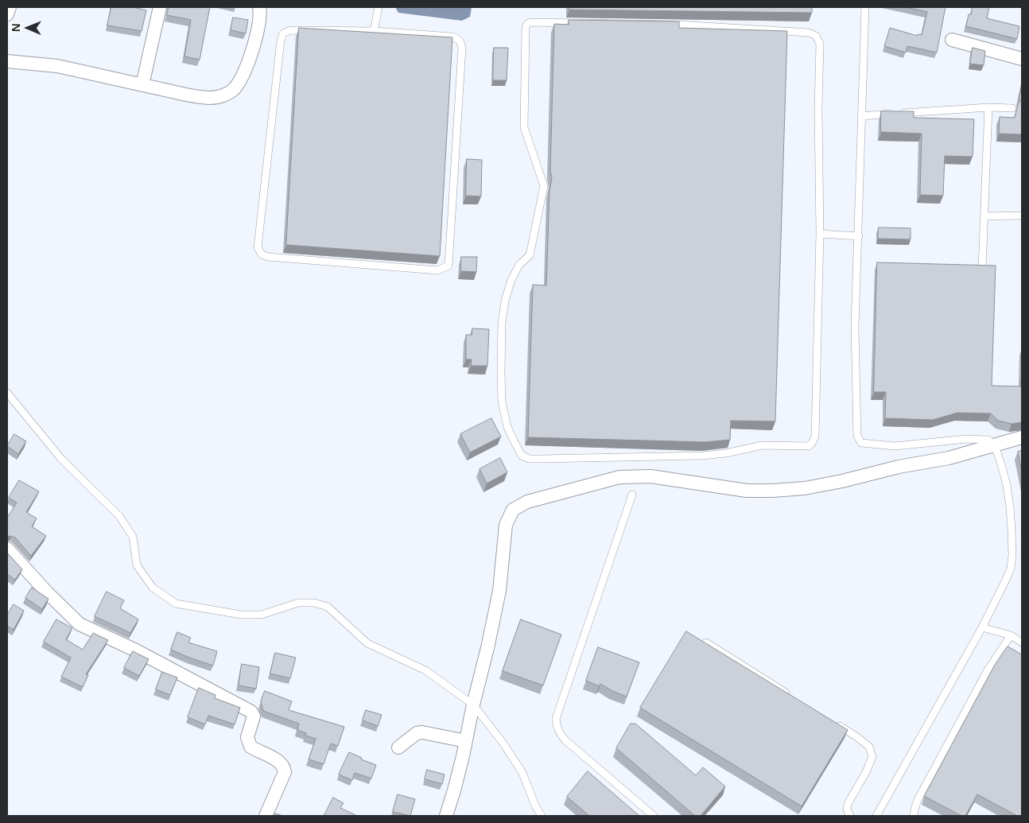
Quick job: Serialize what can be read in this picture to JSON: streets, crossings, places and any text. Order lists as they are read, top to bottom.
{
  "north": "left"
}
